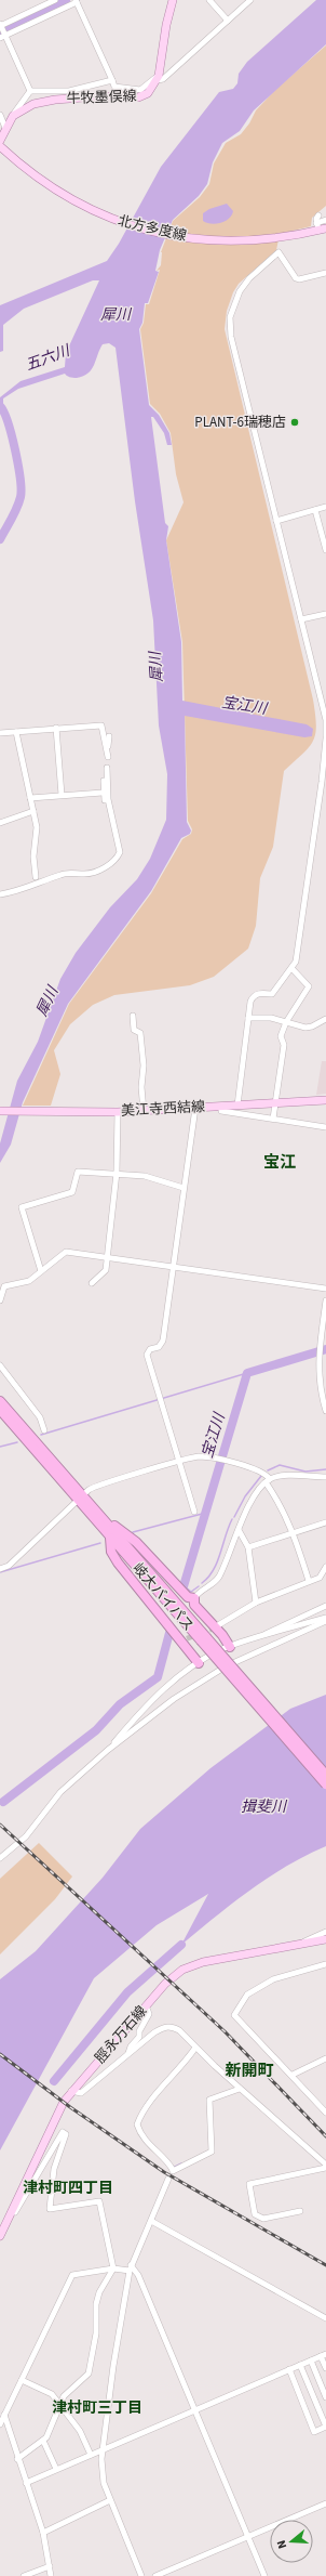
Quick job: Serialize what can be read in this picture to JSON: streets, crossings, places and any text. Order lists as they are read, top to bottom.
{
  "streets": {
    "highway": ["岐大バイパス"],
    "main road": [
      "牛牧墨俣線",
      "北方多度線",
      "美江寺西結線",
      "脛永万石線"
    ]
  },
  "districts": [
    "宝江",
    "新開町",
    "津村町四丁目",
    "津村町三丁目"
  ],
  "water": [
    "犀川",
    "五六川",
    "宝江川",
    "揖斐川"
  ],
  "places": ["PLANT-6瑞穂店"],
  "north": "left"
}
